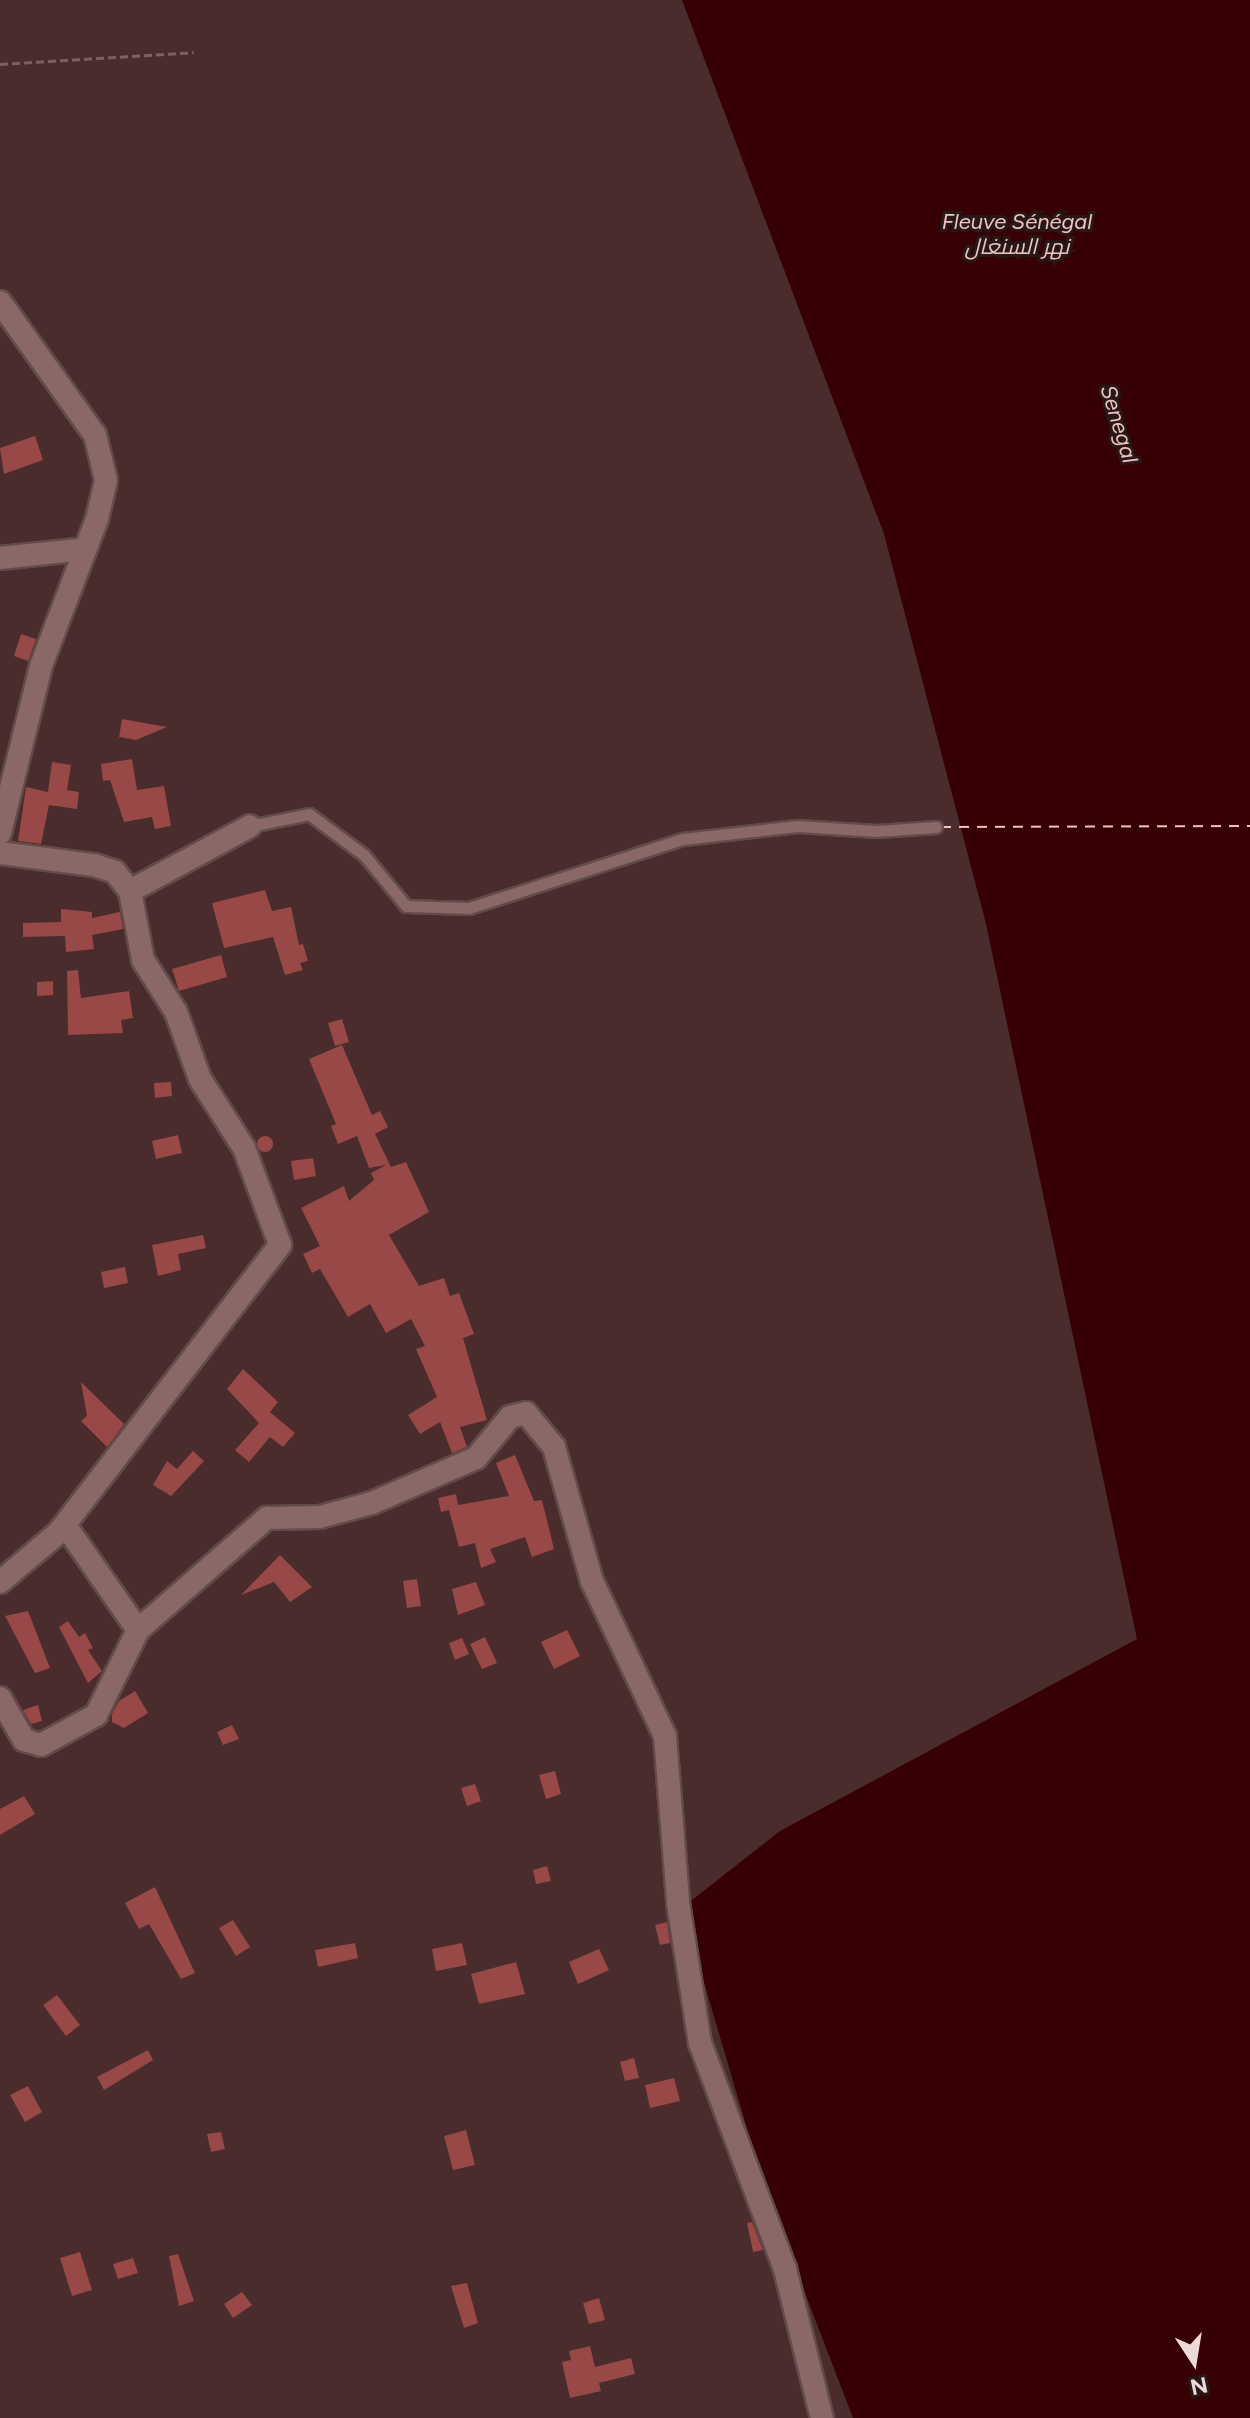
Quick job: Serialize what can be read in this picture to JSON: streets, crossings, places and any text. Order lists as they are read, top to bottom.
{
  "water": ["Fleuve Sénégal نهر السنغال", "Senegal"],
  "north": "bottom"
}
